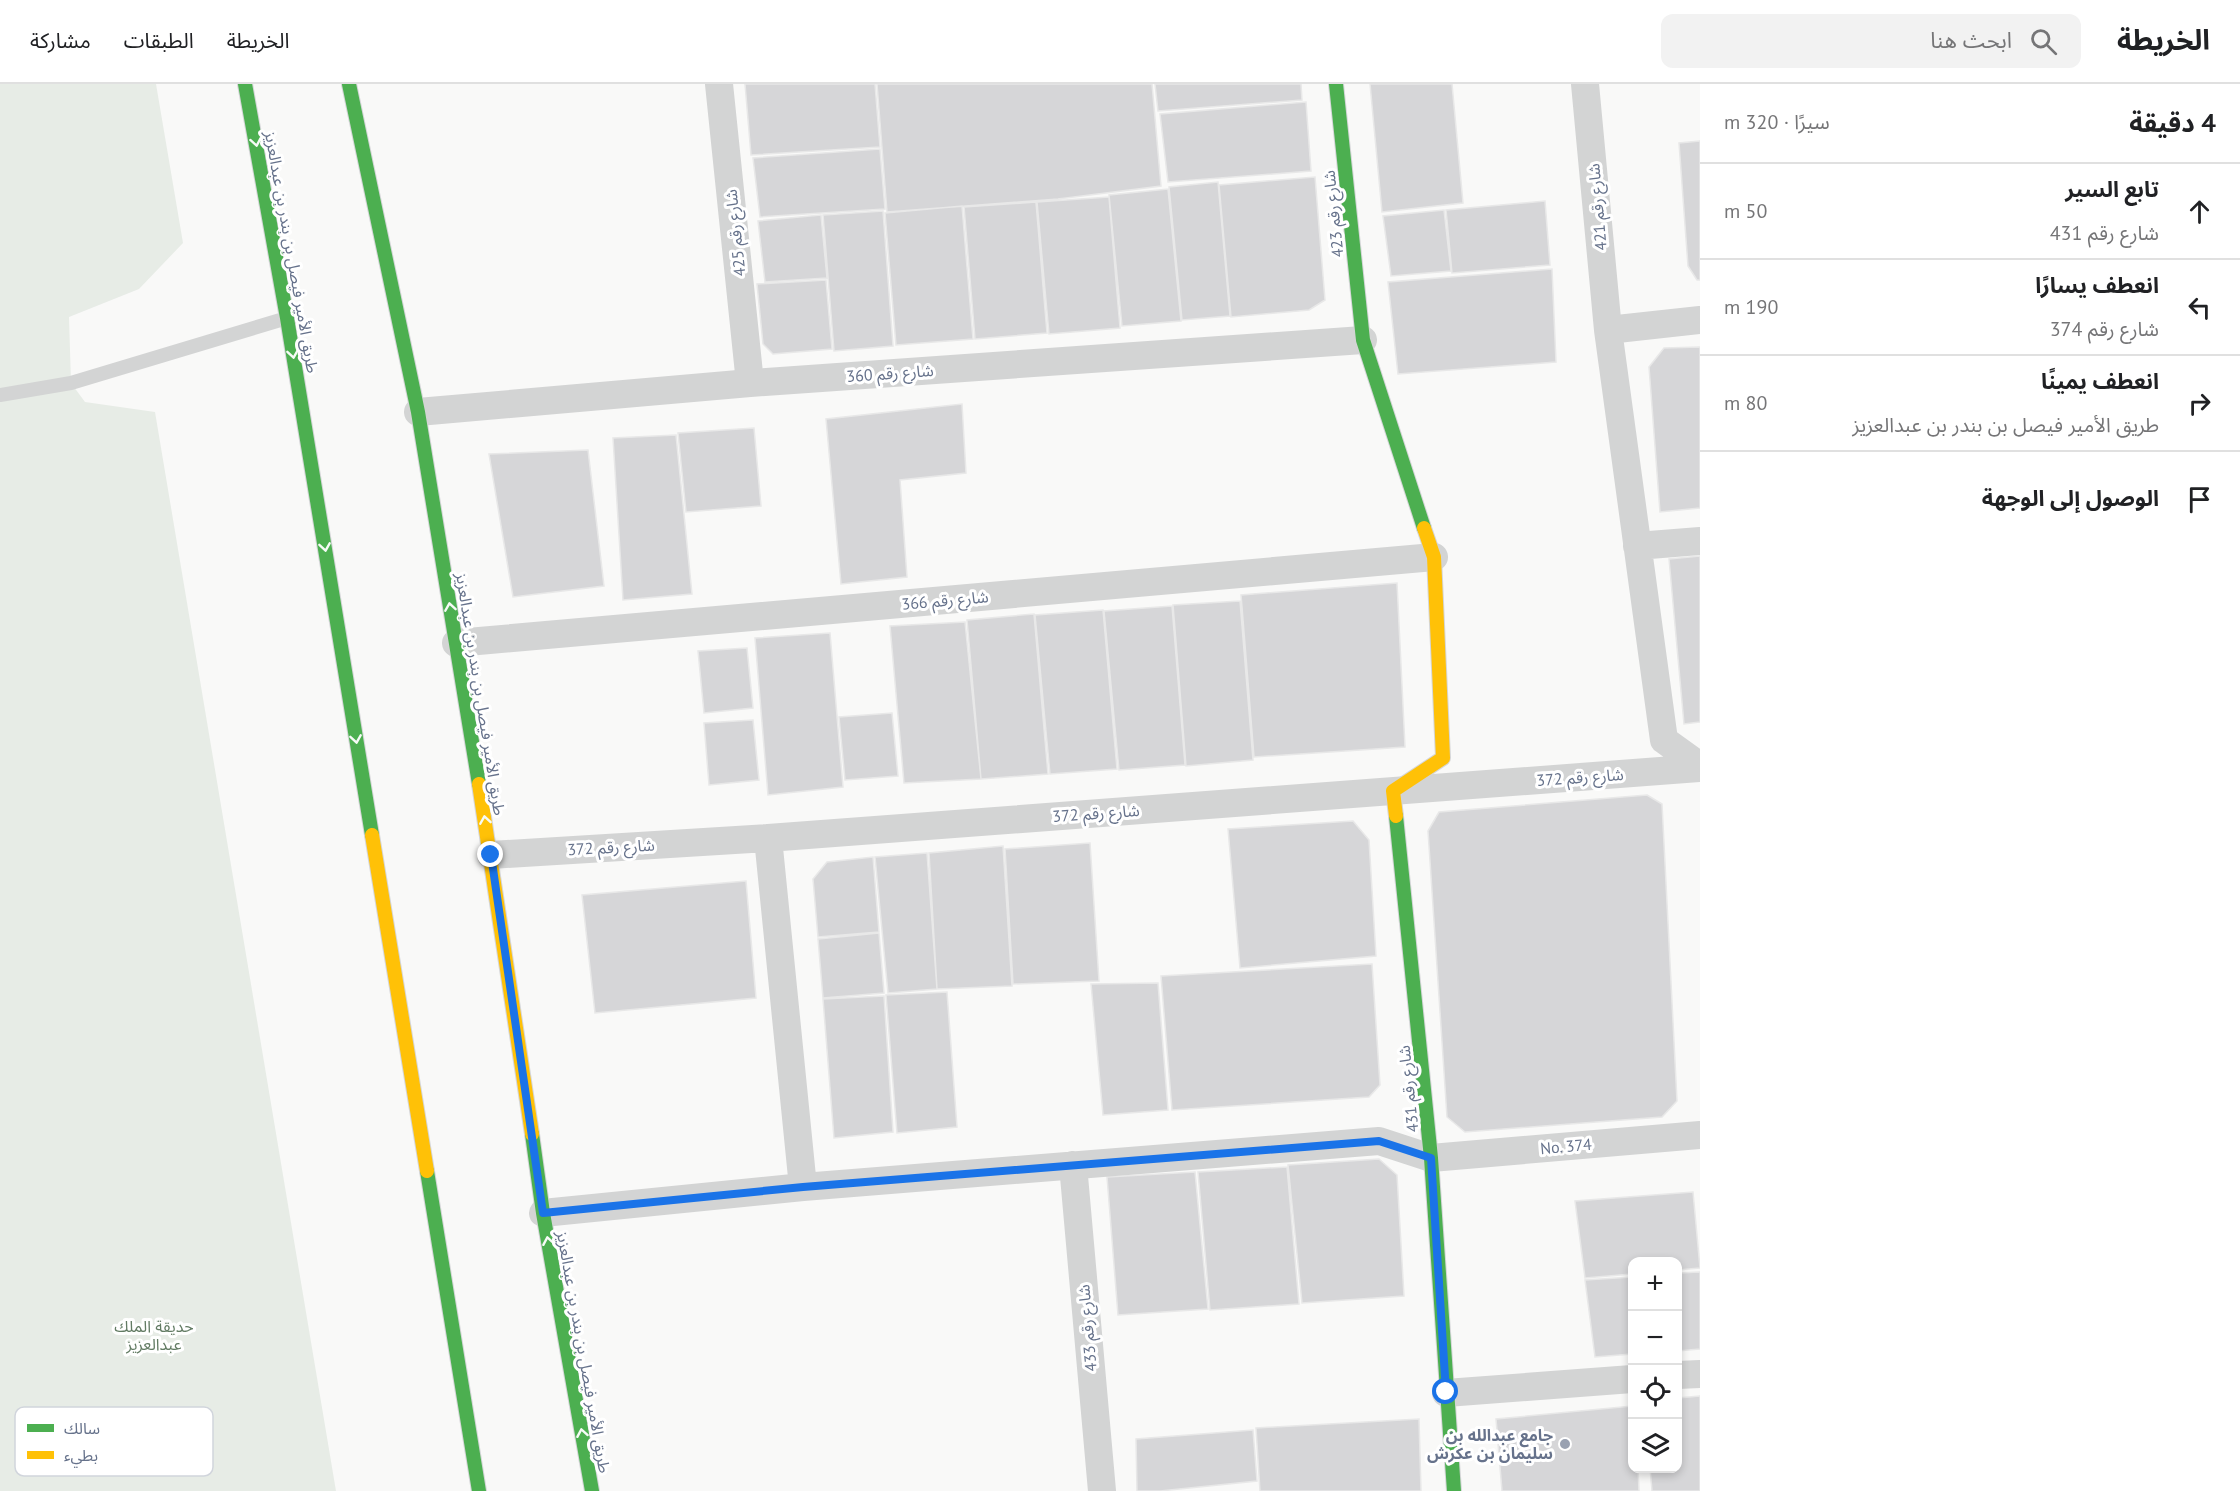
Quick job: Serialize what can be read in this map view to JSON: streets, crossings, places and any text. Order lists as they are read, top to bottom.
{
  "streets": {
    "main road": ["شارع رقم 423", "طريق الأمير فيصل بن بندر بن عبدالعزيز", "شارع رقم 431"],
    "street": [
      "شارع رقم 421",
      "شارع رقم 425",
      "شارع رقم 360",
      "شارع رقم 366",
      "شارع رقم 372",
      "No. 374",
      "شارع رقم 433"
    ]
  },
  "crossings": [
    ["شارع رقم 421", "شارع رقم 372"],
    ["شارع رقم 423", "شارع رقم 360"],
    ["شارع رقم 423", "شارع رقم 366"],
    ["شارع رقم 423", "شارع رقم 372"],
    ["شارع رقم 423", "شارع رقم 431"],
    ["شارع رقم 425", "شارع رقم 360"],
    ["طريق الأمير فيصل بن بندر بن عبدالعزيز", "شارع رقم 360"],
    ["طريق الأمير فيصل بن بندر بن عبدالعزيز", "شارع رقم 366"],
    ["طريق الأمير فيصل بن بندر بن عبدالعزيز", "شارع رقم 372"],
    ["شارع رقم 372", "شارع رقم 431"],
    ["شارع رقم 431", "No. 374"]
  ],
  "parks": ["حديقة الملك عبدالعزيز"],
  "places": ["جامع عبدالله بن سليمان بن عكرش"],
  "legend": ["سالك", "بطيء"],
  "page": {
    "header": "الخريطة",
    "search": "ابحث هنا",
    "nav": ["الخريطة", "الطبقات", "مشاركة"],
    "heading": ["4 دقيقة", "سيرًا · 320 m"],
    "list": [
      ["تابع السير", "شارع رقم 431", "50 m"],
      ["انعطف يسارًا", "شارع رقم 374", "190 m"],
      ["انعطف يمينًا", "طريق الأمير فيصل بن بندر بن عبدالعزيز", "80 m"],
      "الوصول إلى الوجهة"
    ],
    "map_buttons": ["+", "−"]
  }
}
